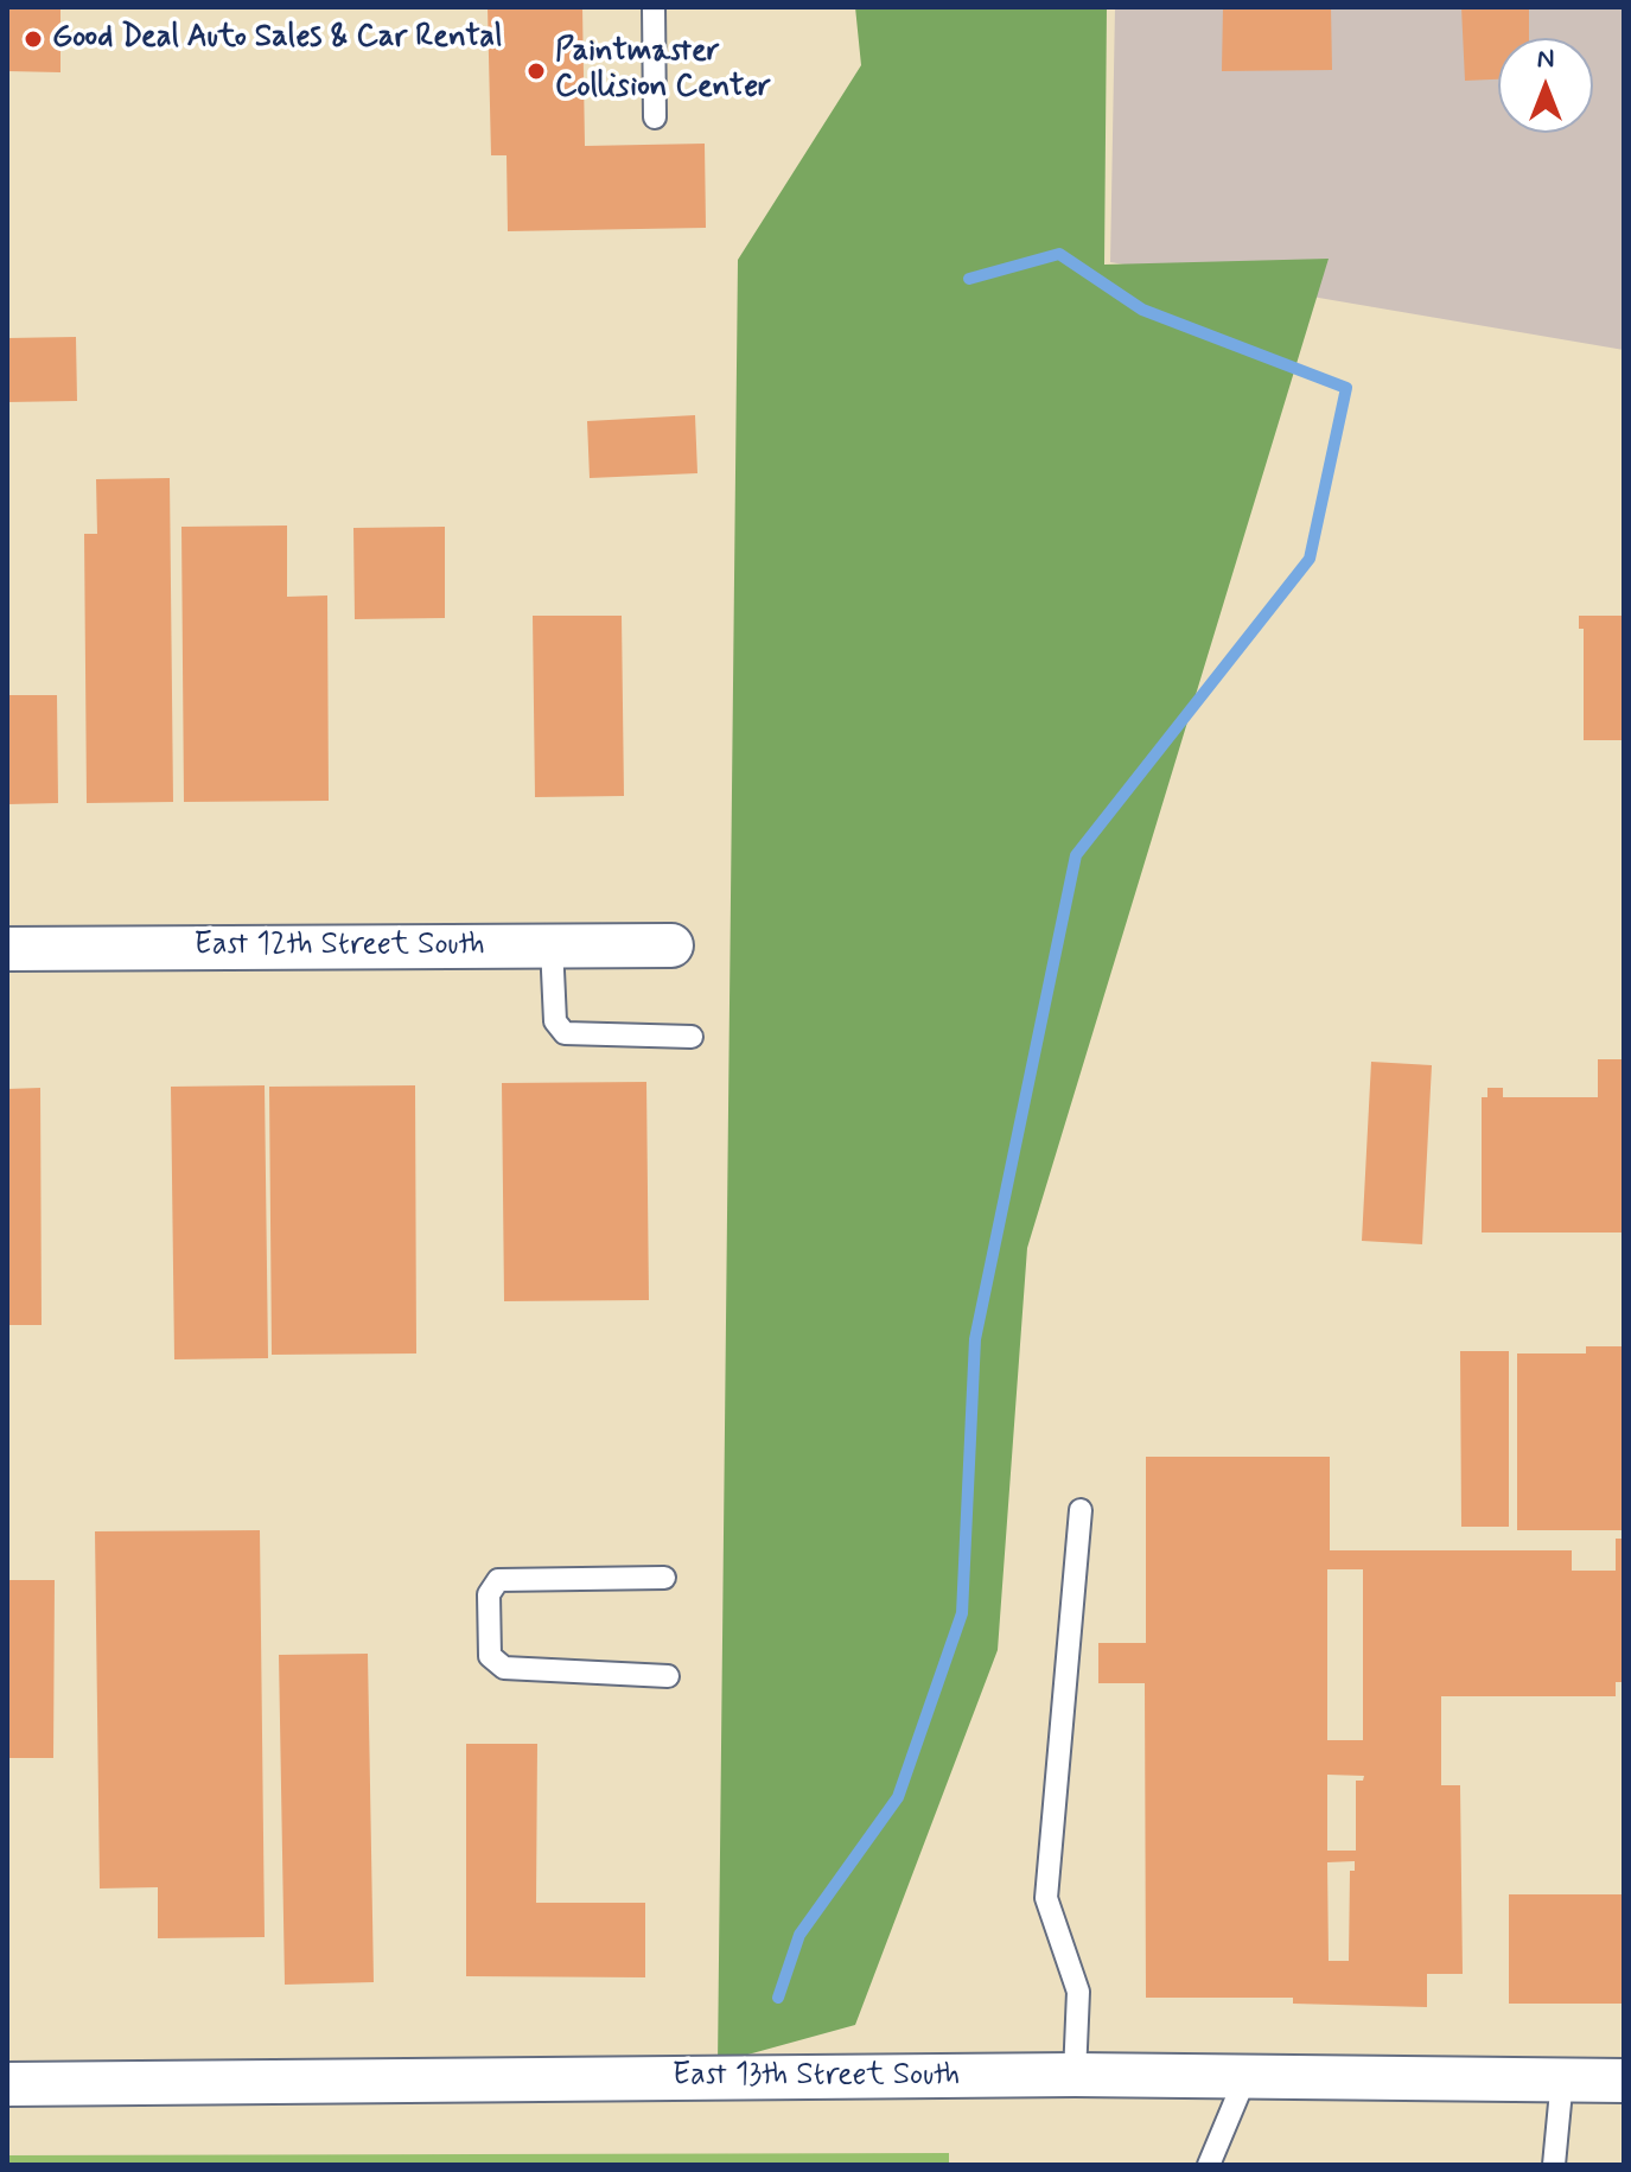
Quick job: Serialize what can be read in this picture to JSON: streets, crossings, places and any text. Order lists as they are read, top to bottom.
{
  "streets": {
    "street": ["East 12th Street South", "East 13th Street South"]
  },
  "places": ["Good Deal Auto Sales & Car Rental", "Paintmaster Collision Center"],
  "north": "top"
}
